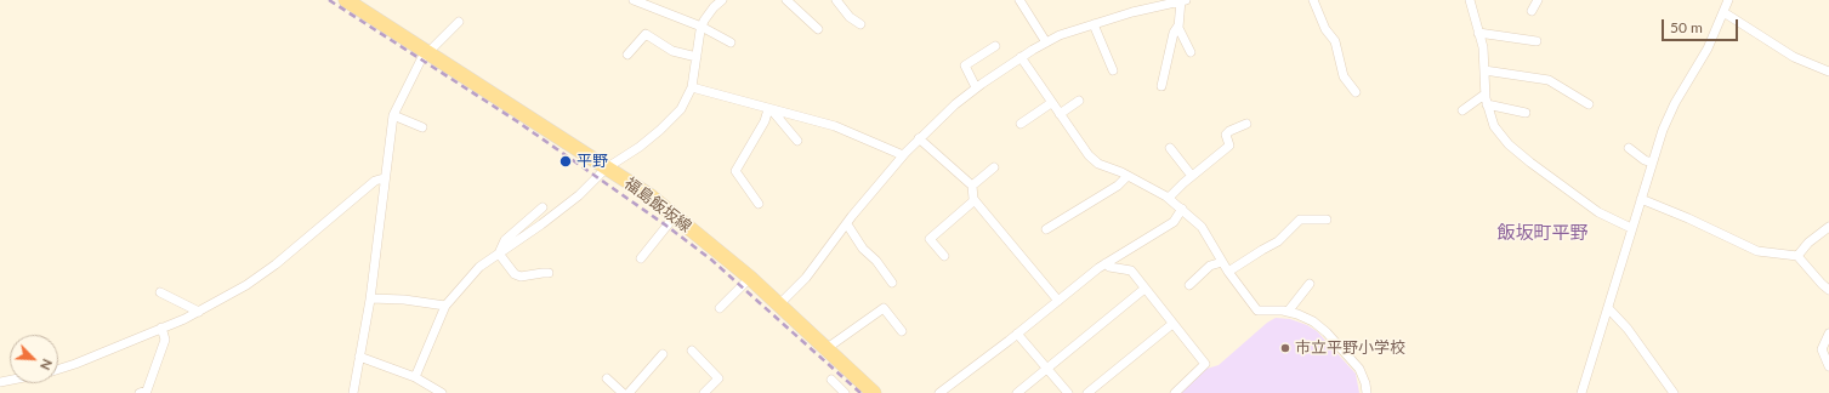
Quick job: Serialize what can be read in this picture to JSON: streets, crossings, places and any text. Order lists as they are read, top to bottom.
{
  "streets": {
    "main road": ["福島飯坂線"]
  },
  "districts": ["飯坂町平野"],
  "places": ["平野", "市立平野小学校"],
  "scale_bar": "50 m",
  "north": "bottom right"
}
